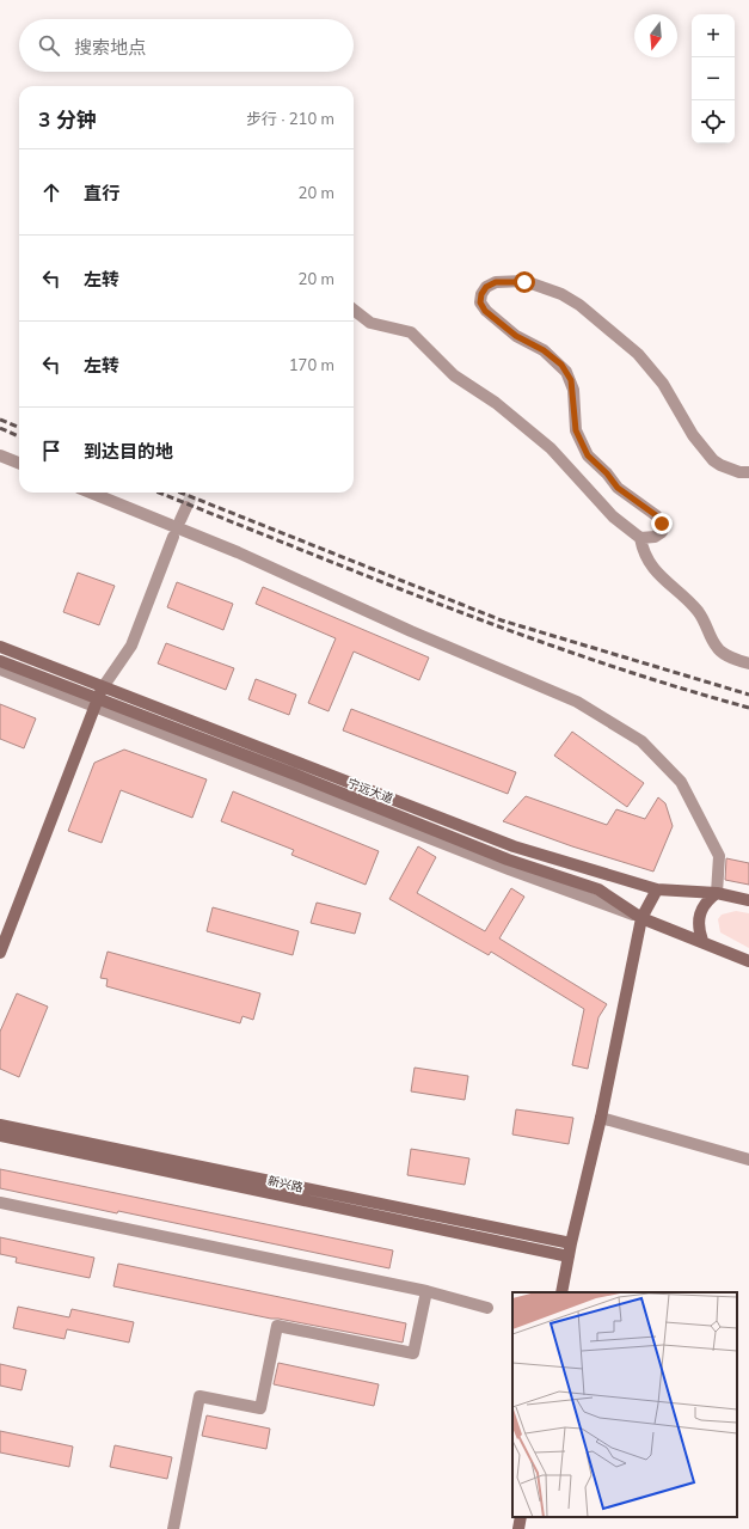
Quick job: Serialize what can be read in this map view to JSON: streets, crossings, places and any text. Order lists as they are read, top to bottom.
{
  "streets": {
    "main road": ["宁远大道", "新兴路"]
  },
  "north": "bottom",
  "page": {
    "map_buttons": ["+", "−"],
    "search": "搜索地点",
    "heading": ["3 分钟", "步行 · 210 m"],
    "list": [
      ["直行", "20 m"],
      ["左转", "20 m"],
      ["左转", "170 m"],
      "到达目的地"
    ]
  }
}
